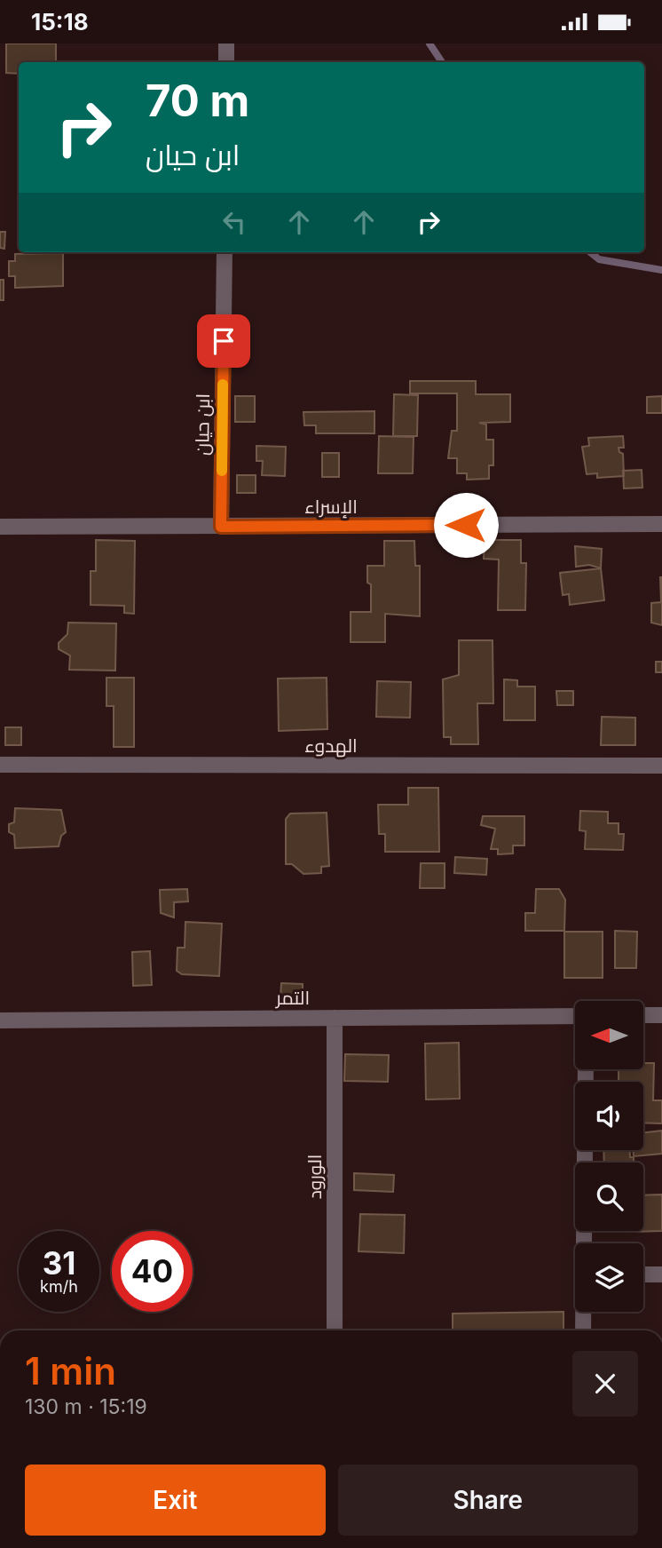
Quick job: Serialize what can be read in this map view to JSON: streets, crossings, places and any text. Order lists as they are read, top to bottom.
{
  "streets": {
    "street": [
      "ابن حيان",
      "الإسراء",
      "الهدوء",
      "التمر",
      "الورود"
    ]
  },
  "crossings": [
    ["ابن حيان", "الإسراء"],
    ["التمر", "الورود"]
  ],
  "north": "left",
  "page": {
    "status": "15:18",
    "turn": ["70 m", "ابن حيان"],
    "speed": "31 km/h",
    "limit": "40",
    "heading": ["1 min", "130 m · 15:19"],
    "buttons": ["Exit", "Share"]
  }
}
